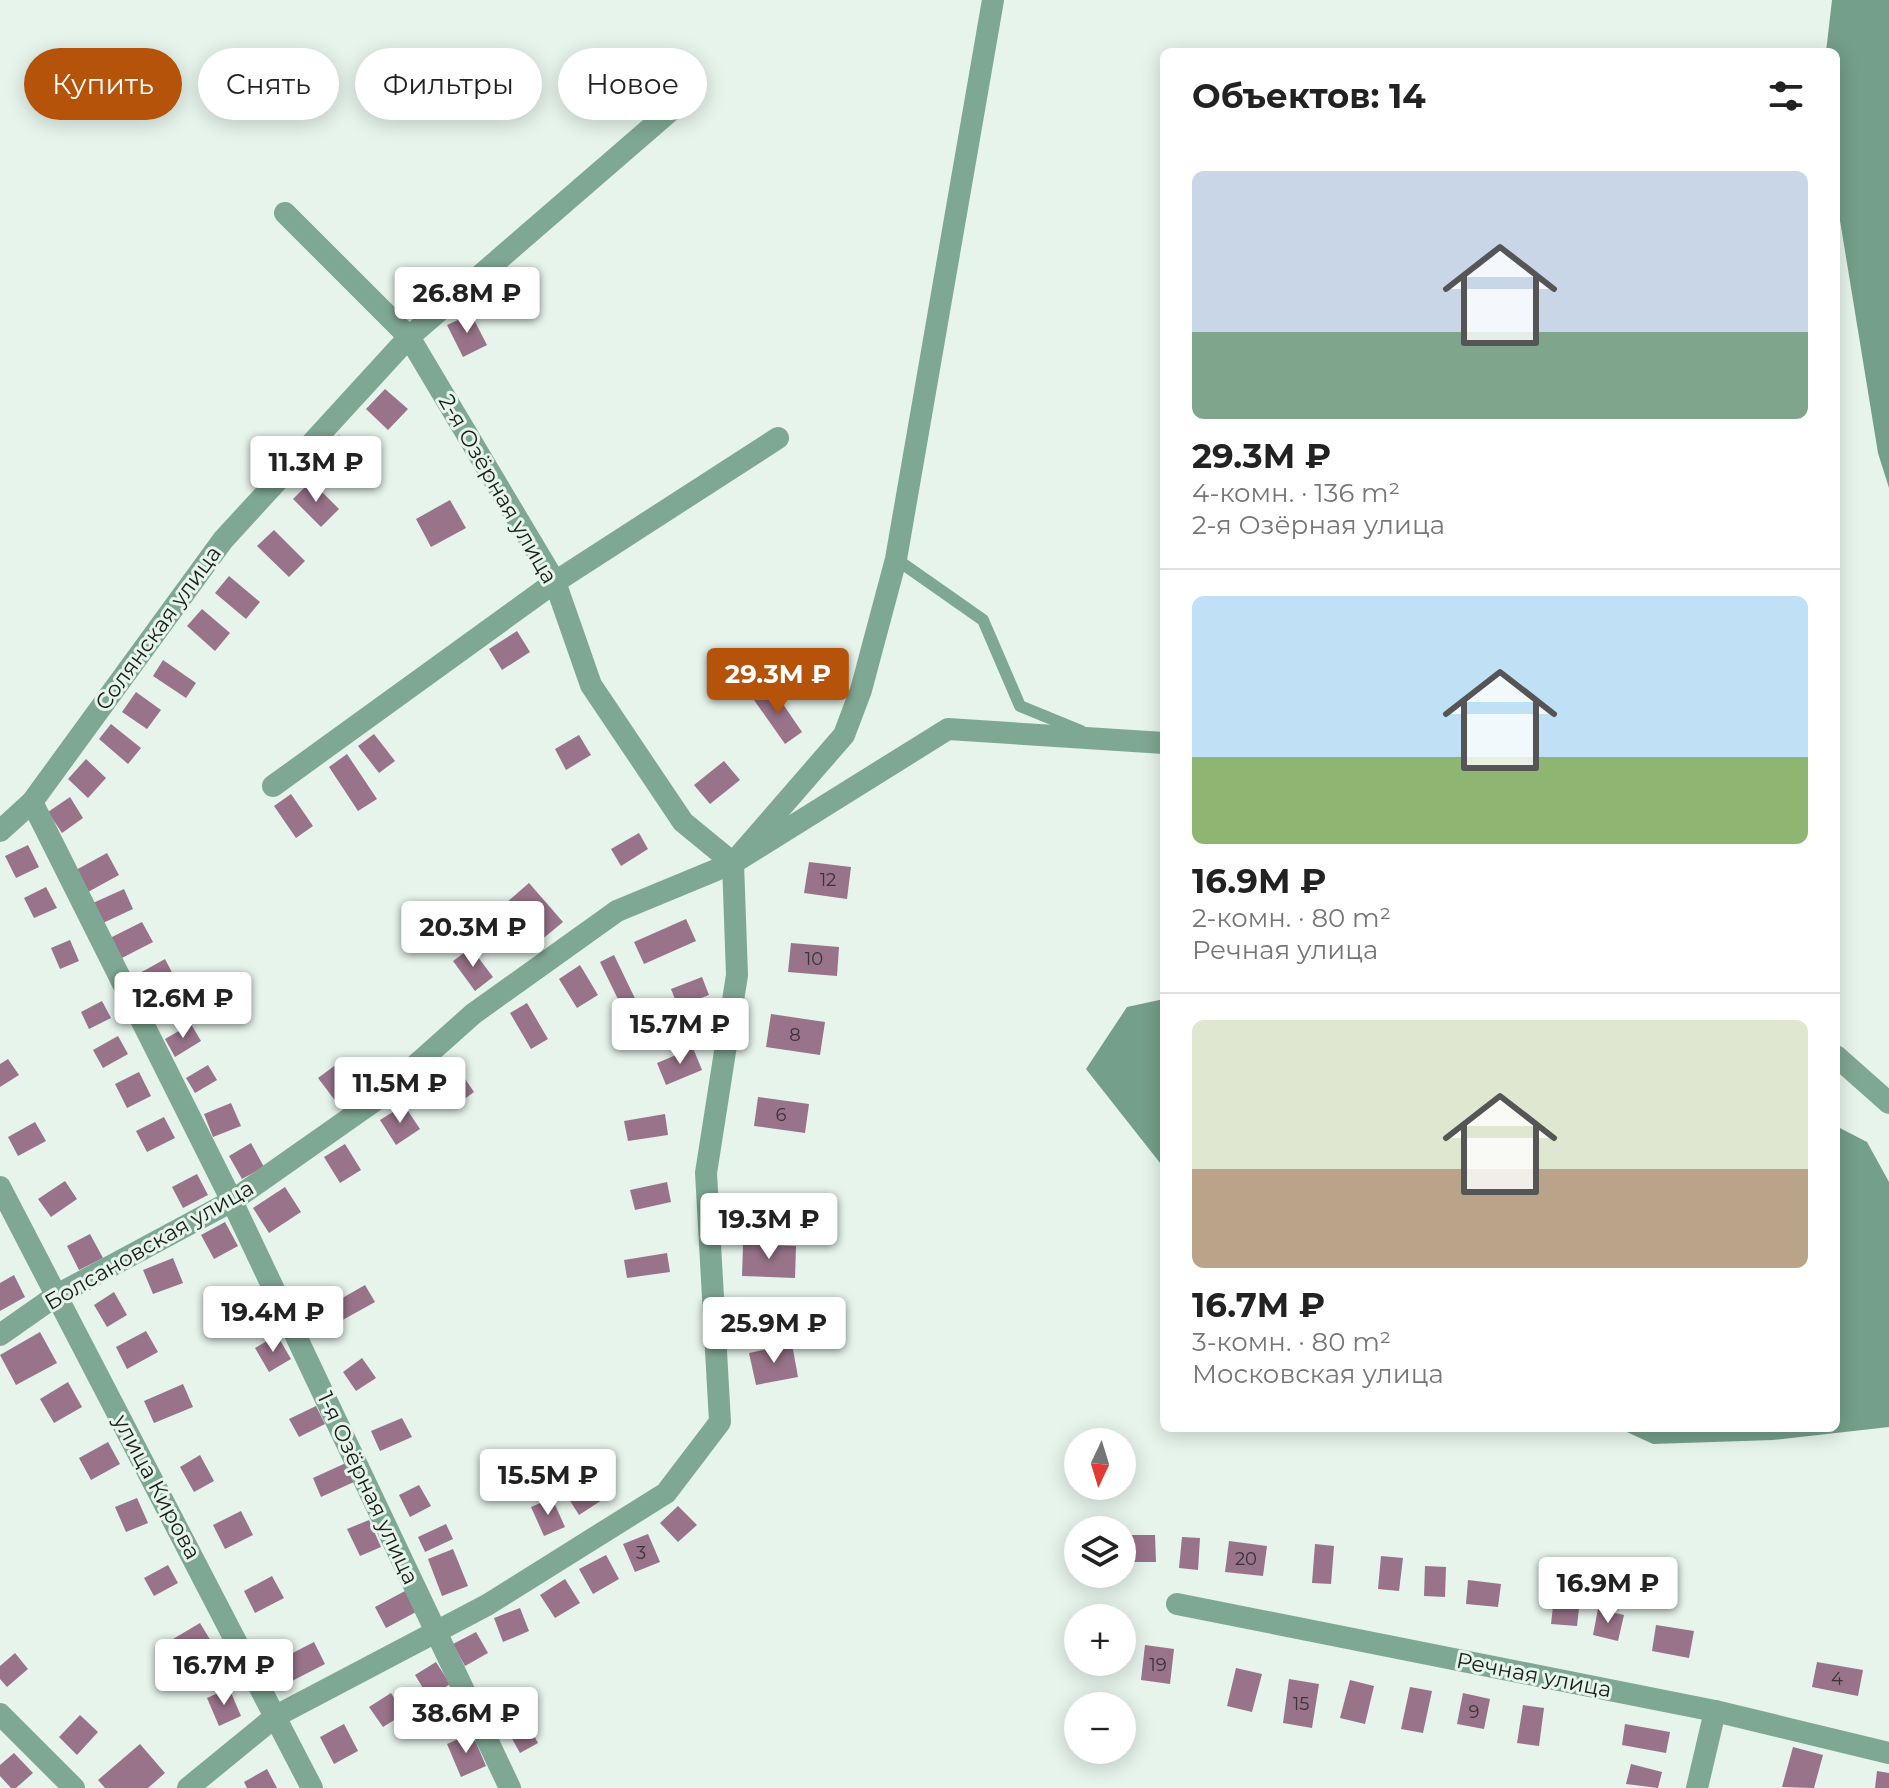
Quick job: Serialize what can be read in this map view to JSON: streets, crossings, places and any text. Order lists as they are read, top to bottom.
{
  "streets": {
    "street": [
      "2-я Озёрная улица",
      "Солянская улица",
      "Болсановская улица",
      "улица Кирова",
      "1-я Озёрная улица",
      "Речная улица"
    ]
  },
  "crossings": [
    ["2-я Озёрная улица", "Солянская улица"],
    ["2-я Озёрная улица", "Болсановская улица"],
    ["Солянская улица", "1-я Озёрная улица"],
    ["Болсановская улица", "улица Кирова"],
    ["Болсановская улица", "1-я Озёрная улица"]
  ],
  "house_numbers": [
    "12",
    "10",
    "8",
    "6",
    "3",
    "20",
    "19",
    "4",
    "15",
    "9"
  ],
  "north": "bottom",
  "page": {
    "chip": [
      "Купить",
      "Снять",
      "Фильтры",
      "Новое"
    ],
    "heading": "Объектов: 14",
    "list": [
      {
        "name": "29.3M ₽",
        "note": "4-комн. · 136 m² · 2-я Озёрная улица"
      },
      {
        "name": "16.9M ₽",
        "note": "2-комн. · 80 m² · Речная улица"
      },
      {
        "name": "16.7M ₽",
        "note": "3-комн. · 80 m² · Московская улица"
      }
    ],
    "price": [
      "26.8M ₽",
      "11.3M ₽",
      "29.3M ₽",
      "20.3M ₽",
      "12.6M ₽",
      "15.7M ₽",
      "11.5M ₽",
      "19.3M ₽",
      "19.4M ₽",
      "25.9M ₽",
      "15.5M ₽",
      "16.9M ₽",
      "16.7M ₽",
      "38.6M ₽"
    ],
    "map_buttons": ["+", "−"]
  }
}
